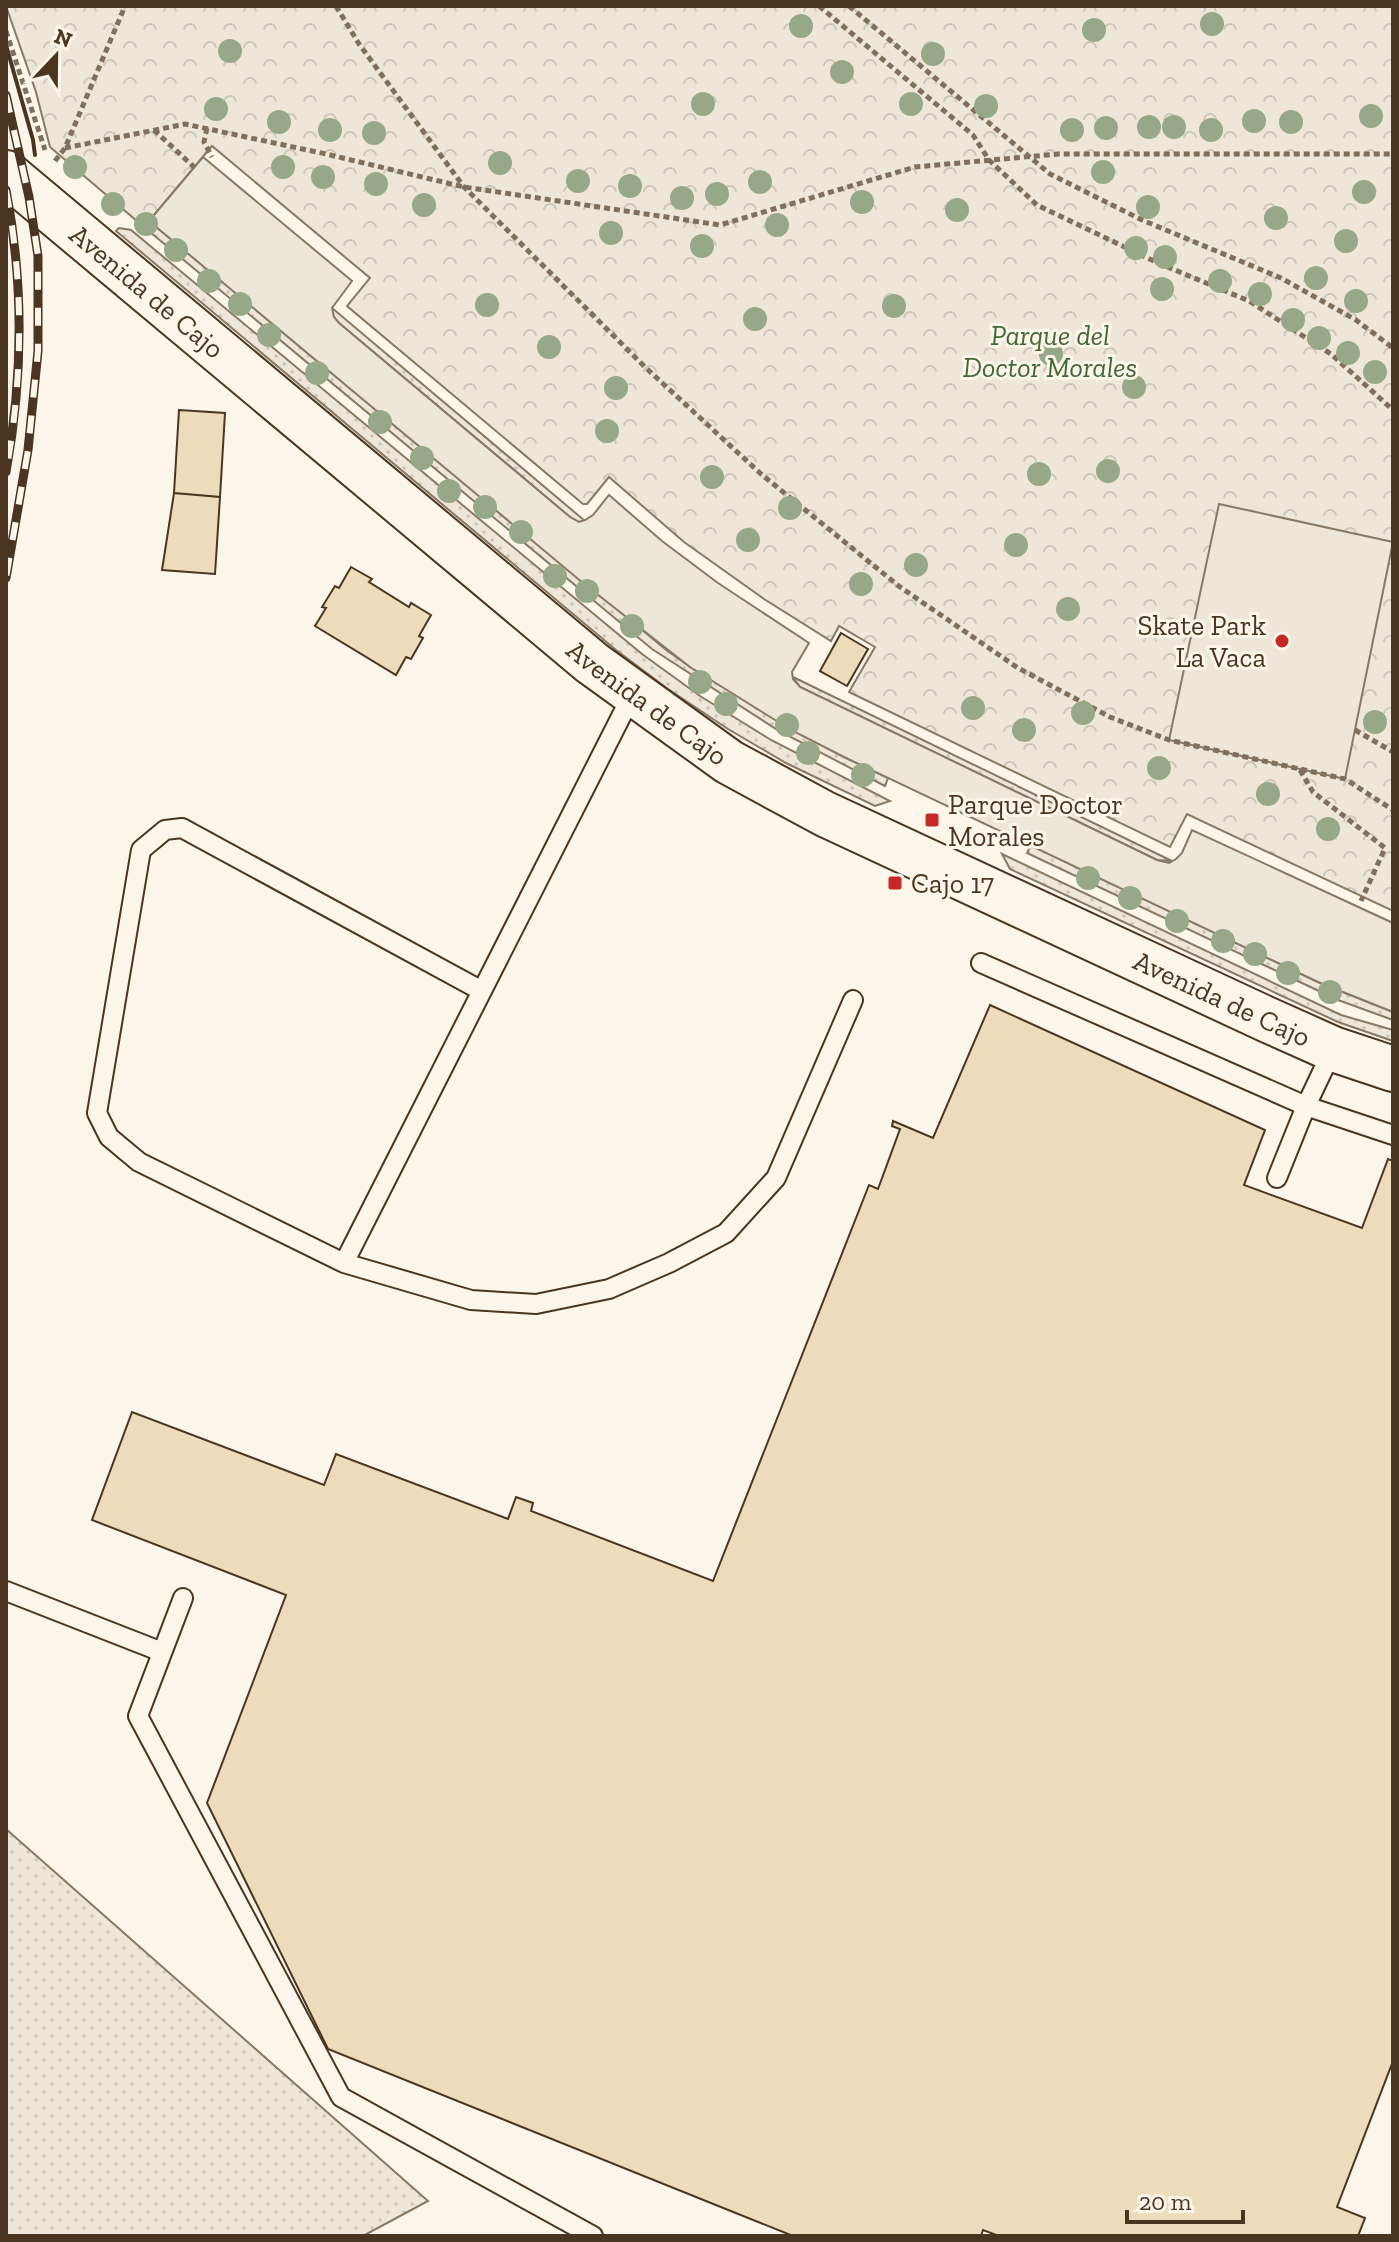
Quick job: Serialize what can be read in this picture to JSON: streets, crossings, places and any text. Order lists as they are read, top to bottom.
{
  "streets": {
    "highway": ["Avenida de Cajo"]
  },
  "parks": ["Parque del Doctor Morales"],
  "places": {
    "other": ["Skate Park La Vaca"],
    "transit": ["Parque Doctor Morales", "Cajo 17"]
  },
  "scale_bar": "20 m",
  "north": "top"
}
